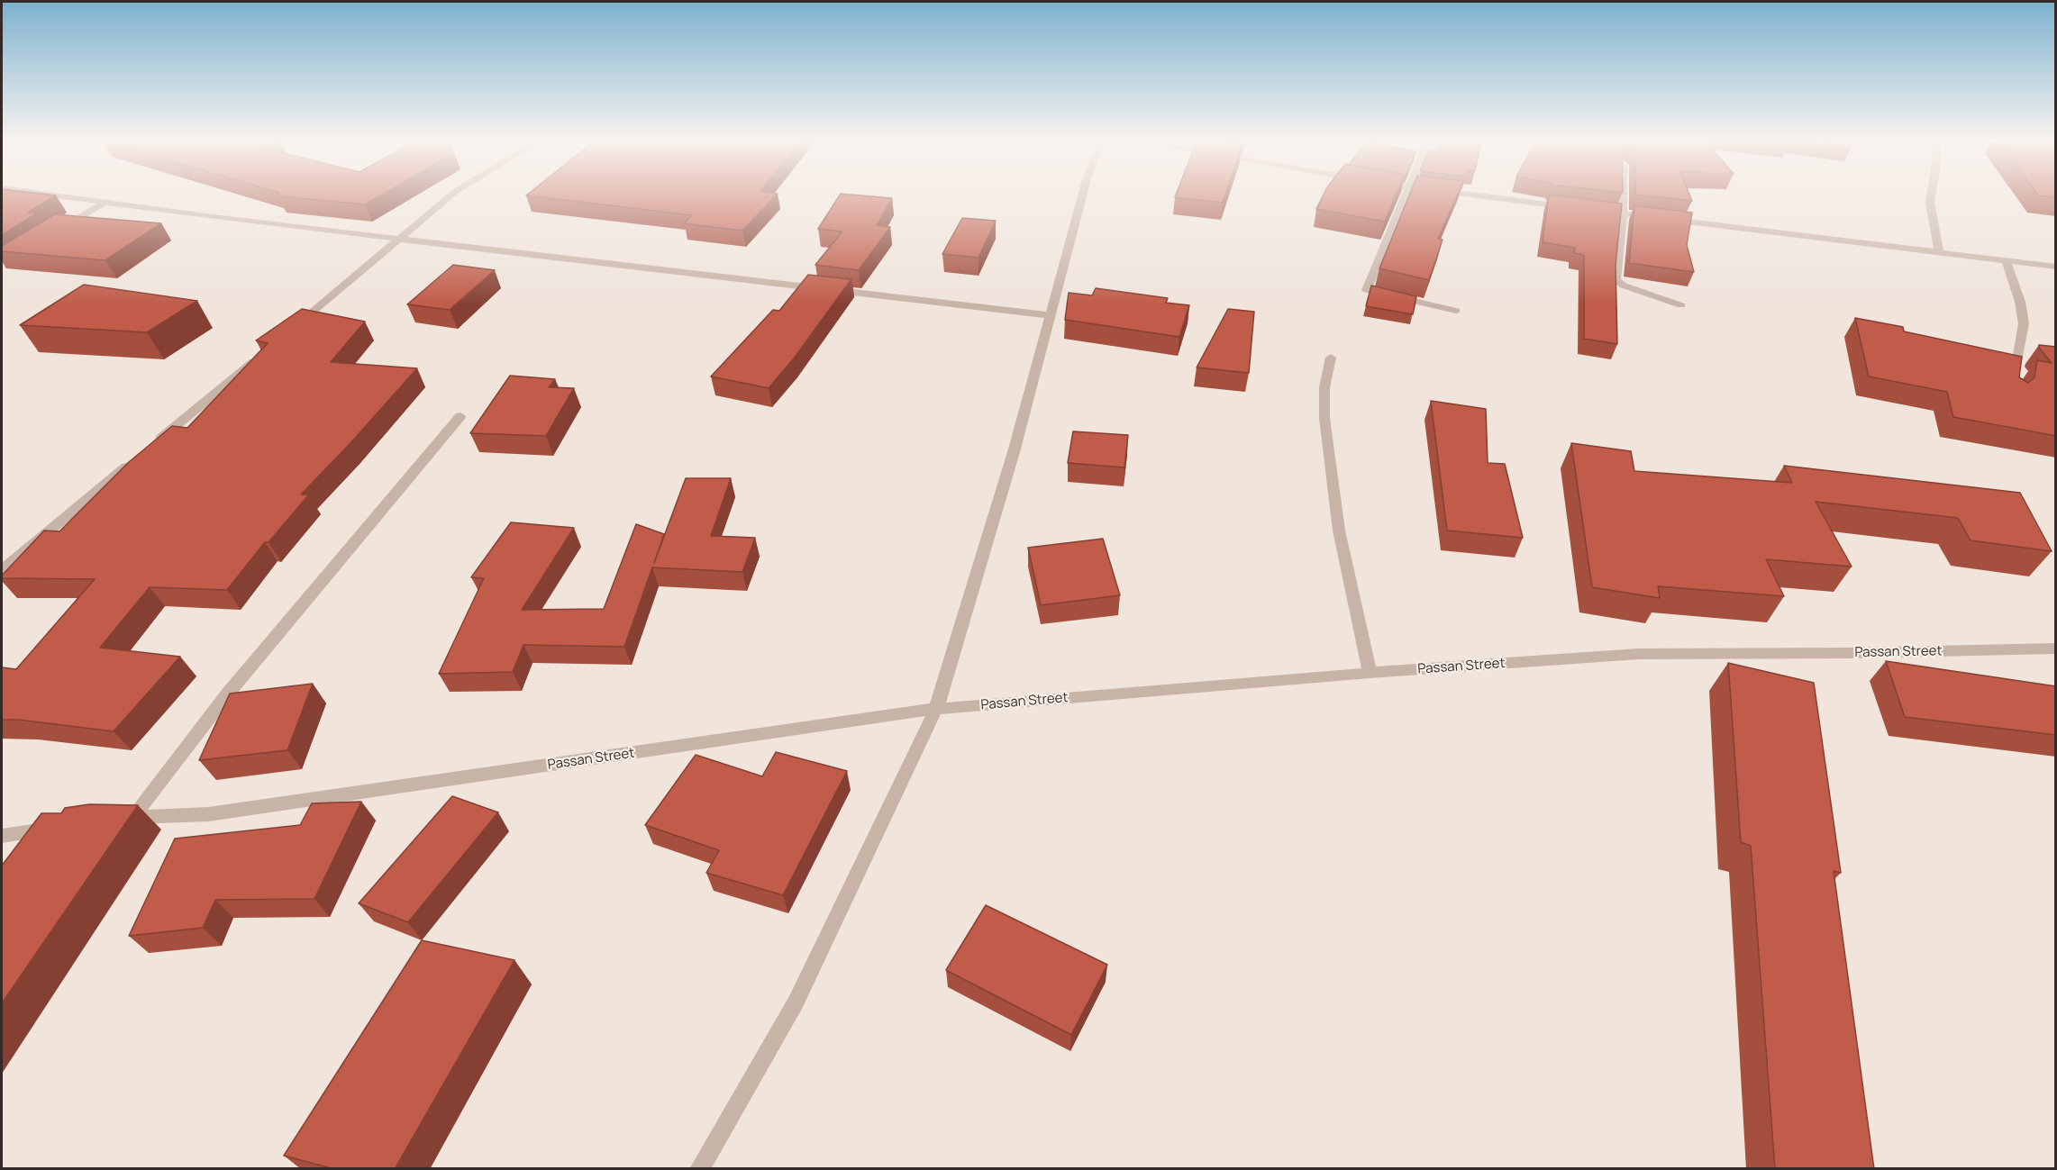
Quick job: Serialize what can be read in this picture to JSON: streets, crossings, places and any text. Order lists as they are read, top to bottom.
{
  "streets": {
    "street": ["Passan Street"]
  }
}
